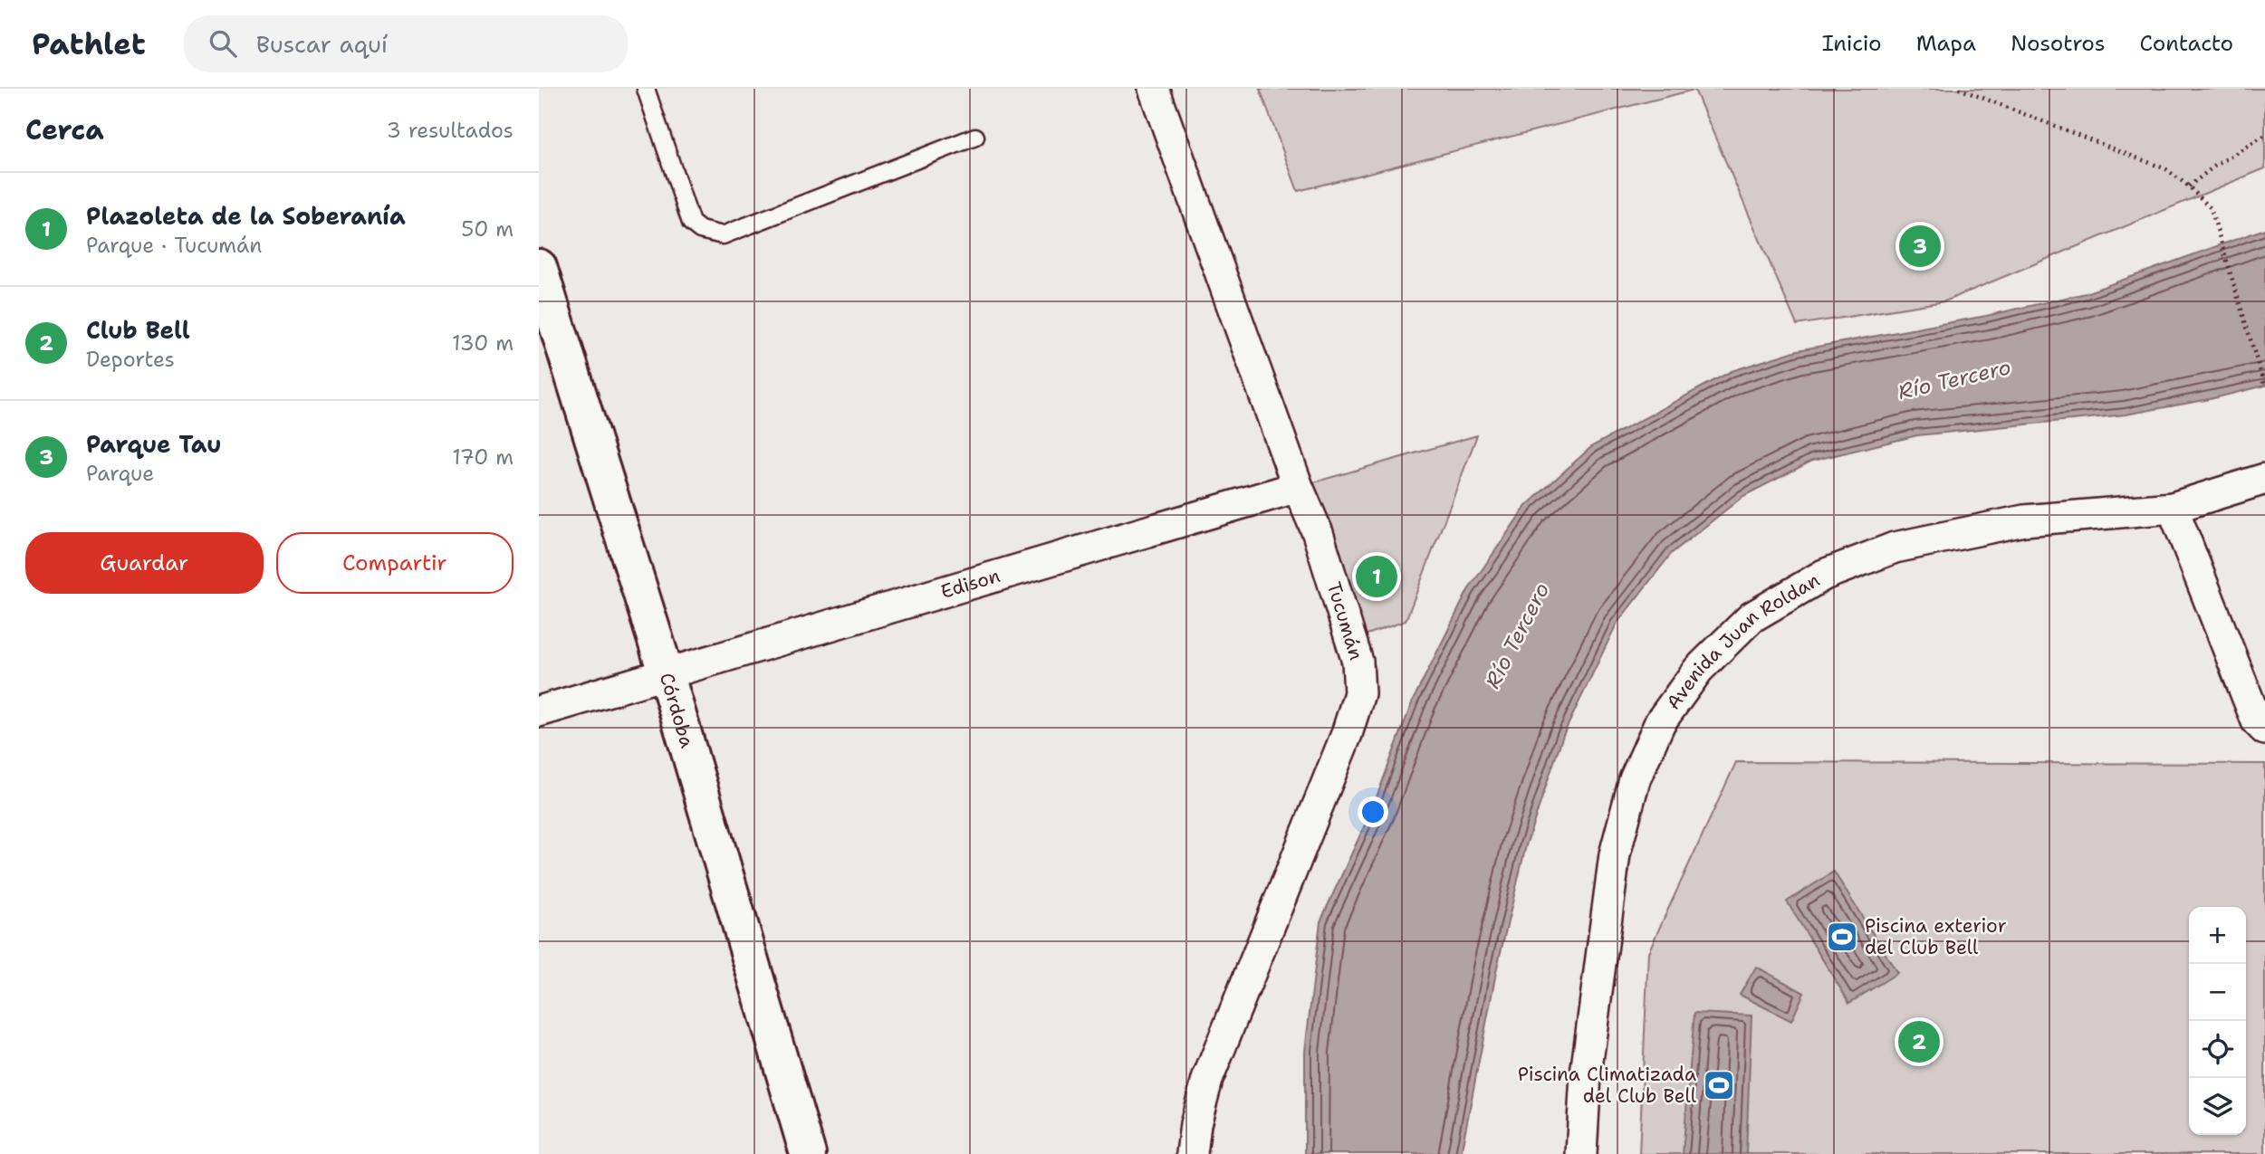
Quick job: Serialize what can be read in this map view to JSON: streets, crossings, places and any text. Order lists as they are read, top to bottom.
{
  "streets": {
    "street": [
      "Edison",
      "Tucumán",
      "Avenida Juan Roldan",
      "Córdoba"
    ]
  },
  "crossings": [
    ["Edison", "Tucumán"],
    ["Edison", "Córdoba"]
  ],
  "water": ["Río Tercero"],
  "places": {
    "sports": ["Piscina exterior del Club Bell", "Piscina Climatizada del Club Bell"]
  },
  "page": {
    "header": "Pathlet",
    "search": "Buscar aquí",
    "nav": [
      "Inicio",
      "Mapa",
      "Nosotros",
      "Contacto"
    ],
    "heading": ["Cerca", "3 resultados"],
    "list": [
      {
        "mark": "1",
        "name": "Plazoleta de la Soberanía",
        "note": "Parque · Tucumán",
        "value": "50 m"
      },
      {
        "mark": "2",
        "name": "Club Bell",
        "note": "Deportes",
        "value": "130 m"
      },
      {
        "mark": "3",
        "name": "Parque Tau",
        "note": "Parque",
        "value": "170 m"
      }
    ],
    "pins": ["3", "1", "2"],
    "buttons": ["Guardar", "Compartir"],
    "map_buttons": ["+", "−"]
  }
}
